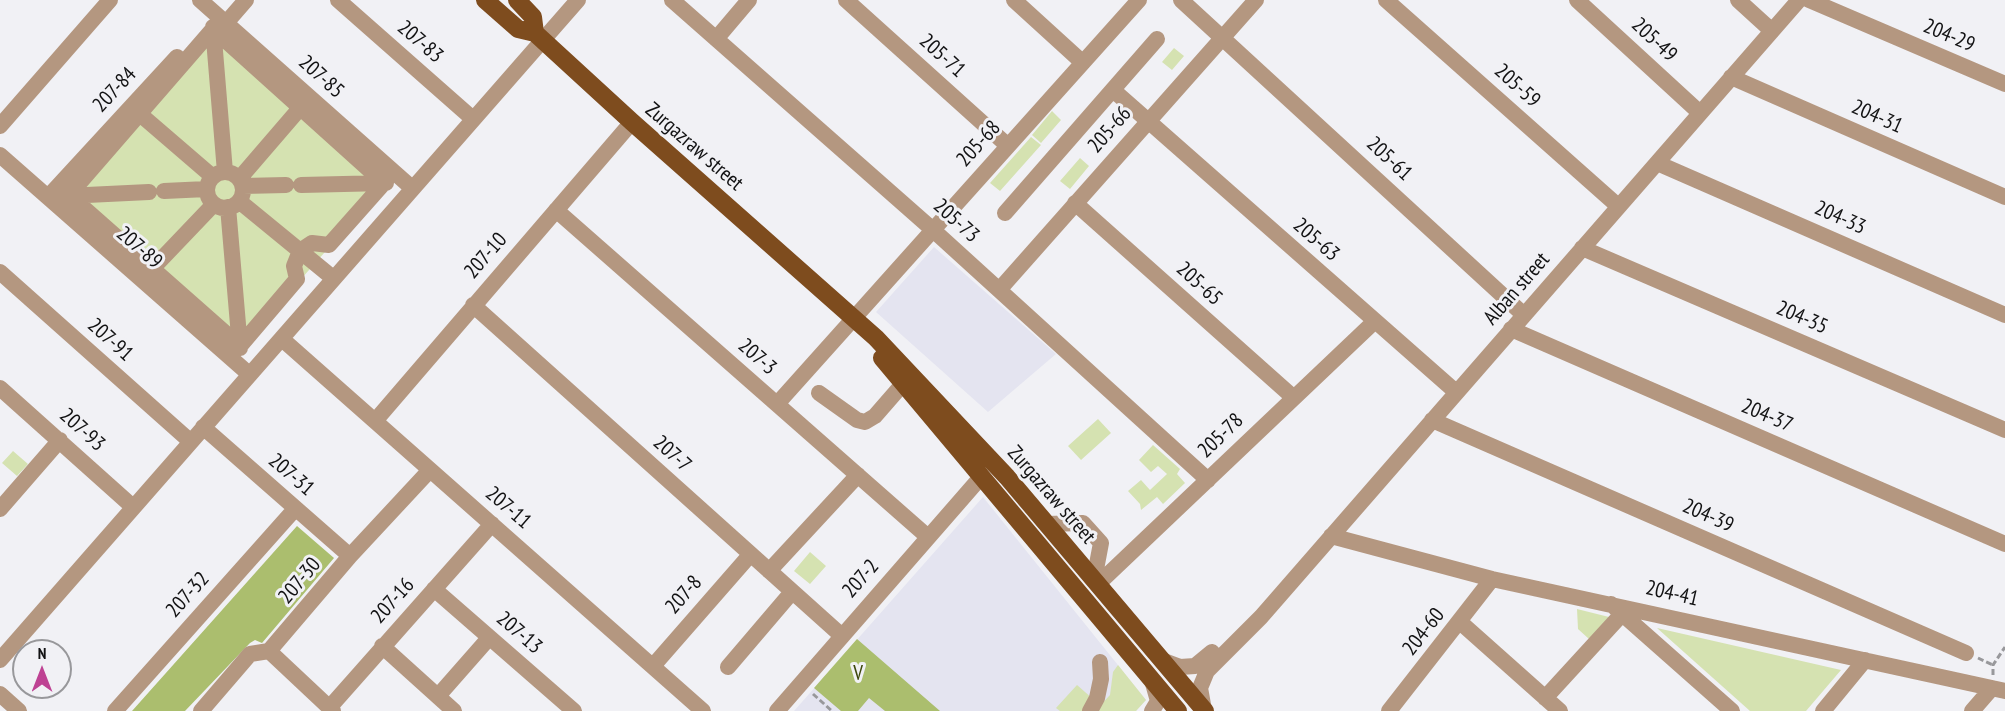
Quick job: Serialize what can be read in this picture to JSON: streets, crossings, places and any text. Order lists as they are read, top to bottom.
{
  "streets": {
    "main road": ["Zurgazraw street"],
    "street": [
      "204-29",
      "205-49",
      "207-83",
      "205-71",
      "207-85",
      "205-59",
      "207-84",
      "204-31",
      "205-66",
      "205-68",
      "205-61",
      "204-33",
      "205-73",
      "205-63",
      "207-89",
      "207-10",
      "205-65",
      "Alban street",
      "204-35",
      "207-91",
      "207-3",
      "204-37",
      "207-93",
      "205-78",
      "207-7",
      "207-31",
      "207-11",
      "204-39",
      "207-2",
      "207-30",
      "204-41",
      "207-32",
      "207-8",
      "207-16",
      "204-60",
      "207-13"
    ]
  },
  "crossings": [
    ["205-49", "Alban street"],
    ["205-71", "205-68"],
    ["207-85", "207-84"],
    ["205-59", "Alban street"],
    ["207-84", "207-89"],
    ["204-31", "Alban street"],
    ["205-66", "205-61"],
    ["205-66", "205-73"],
    ["205-66", "205-63"],
    ["205-66", "205-65"],
    ["205-68", "Zurgazraw street"],
    ["205-68", "205-73"],
    ["205-68", "207-3"],
    ["Zurgazraw street", "207-10"],
    ["Zurgazraw street", "205-78"],
    ["Zurgazraw street", "207-2"],
    ["205-61", "Alban street"],
    ["204-33", "Alban street"],
    ["205-73", "205-78"],
    ["205-63", "Alban street"],
    ["205-63", "205-78"],
    ["207-10", "207-3"],
    ["207-10", "207-7"],
    ["207-10", "207-11"],
    ["205-65", "205-78"],
    ["Alban street", "204-35"],
    ["Alban street", "204-37"],
    ["Alban street", "204-39"],
    ["Alban street", "204-41"],
    ["207-3", "207-2"],
    ["207-7", "207-2"],
    ["207-7", "207-8"],
    ["207-31", "207-30"],
    ["207-31", "207-32"],
    ["207-11", "207-30"],
    ["207-11", "207-8"],
    ["207-11", "207-16"],
    ["204-41", "204-60"],
    ["207-16", "207-13"]
  ],
  "parks": ["V"],
  "north": "top"
}
